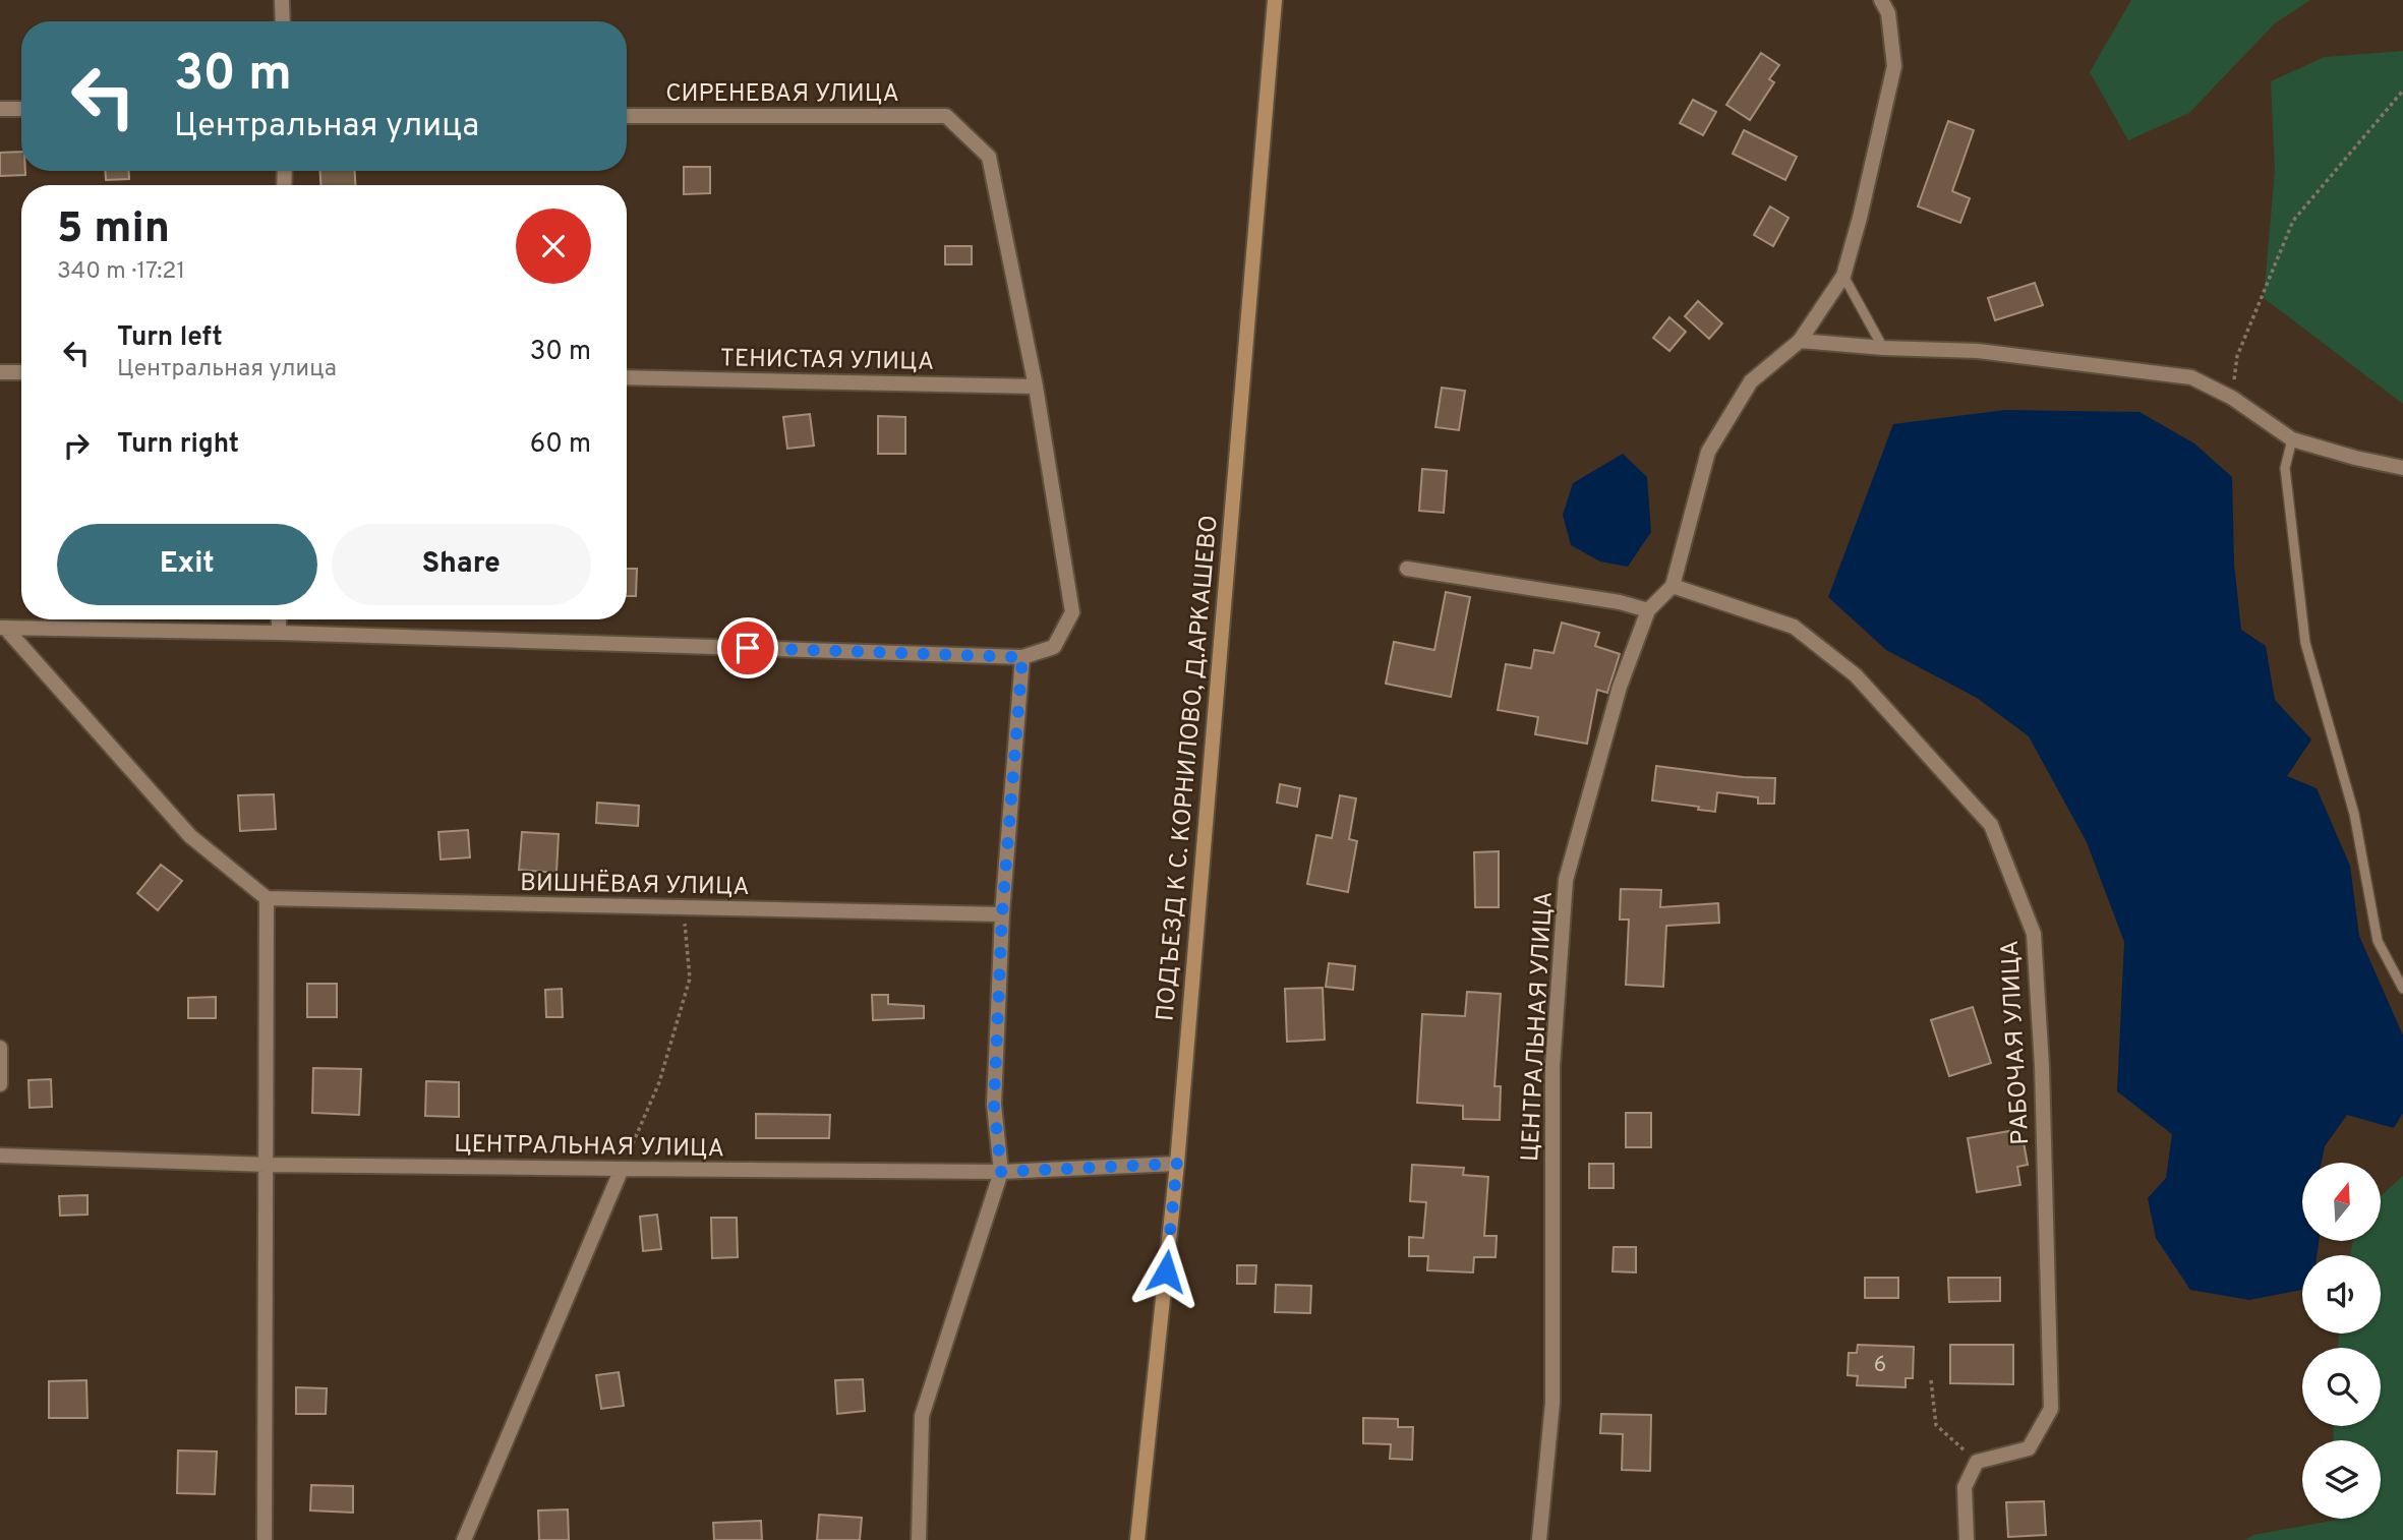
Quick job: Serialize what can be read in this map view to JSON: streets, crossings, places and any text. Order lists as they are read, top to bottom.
{
  "streets": {
    "street": [
      "СИРЕНЕВАЯ УЛИЦА",
      "ТЕНИСТАЯ УЛИЦА",
      "ПОДЪЕЗД К С. КОРНИЛОВО, Д.АРКАШЕВО",
      "ВИШНЁВАЯ УЛИЦА",
      "ЦЕНТРАЛЬНАЯ УЛИЦА",
      "РАБОЧАЯ УЛИЦА"
    ]
  },
  "crossings": [
    ["СИРЕНЕВАЯ УЛИЦА", "ТЕНИСТАЯ УЛИЦА"],
    ["ПОДЪЕЗД К С. КОРНИЛОВО, Д.АРКАШЕВО", "ЦЕНТРАЛЬНАЯ УЛИЦА"],
    ["ЦЕНТРАЛЬНАЯ УЛИЦА", "РАБОЧАЯ УЛИЦА"]
  ],
  "house_numbers": ["6"],
  "north": "top",
  "page": {
    "turn": ["30 m", "Центральная улица"],
    "heading": ["5 min", "340 m · 17:21"],
    "list": [
      {
        "name": "Turn left",
        "note": "Центральная улица",
        "value": "30 m"
      },
      {
        "name": "Turn right",
        "value": "60 m"
      }
    ],
    "buttons": ["Exit", "Share"]
  }
}
